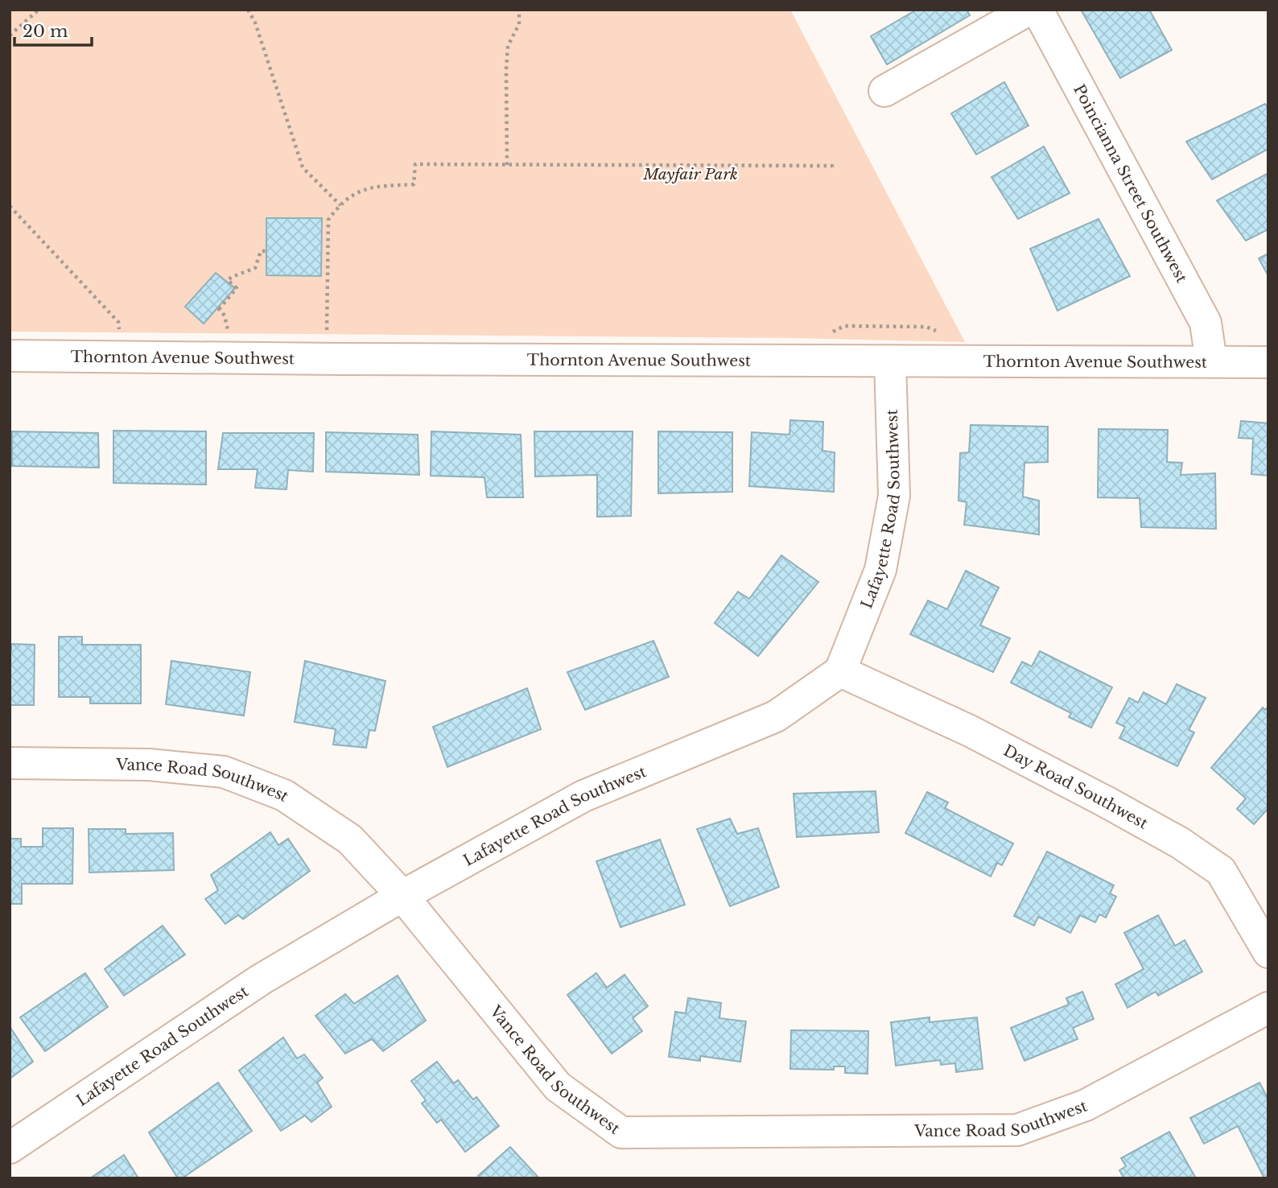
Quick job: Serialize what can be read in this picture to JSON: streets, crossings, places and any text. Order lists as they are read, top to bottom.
{
  "streets": {
    "street": [
      "Poincianna Street Southwest",
      "Thornton Avenue Southwest",
      "Lafayette Road Southwest",
      "Vance Road Southwest",
      "Day Road Southwest"
    ]
  },
  "crossings": [
    ["Poincianna Street Southwest", "Thornton Avenue Southwest"],
    ["Thornton Avenue Southwest", "Lafayette Road Southwest"],
    ["Lafayette Road Southwest", "Vance Road Southwest"],
    ["Lafayette Road Southwest", "Day Road Southwest"]
  ],
  "parks": ["Mayfair Park"],
  "scale_bar": "20 m"
}
